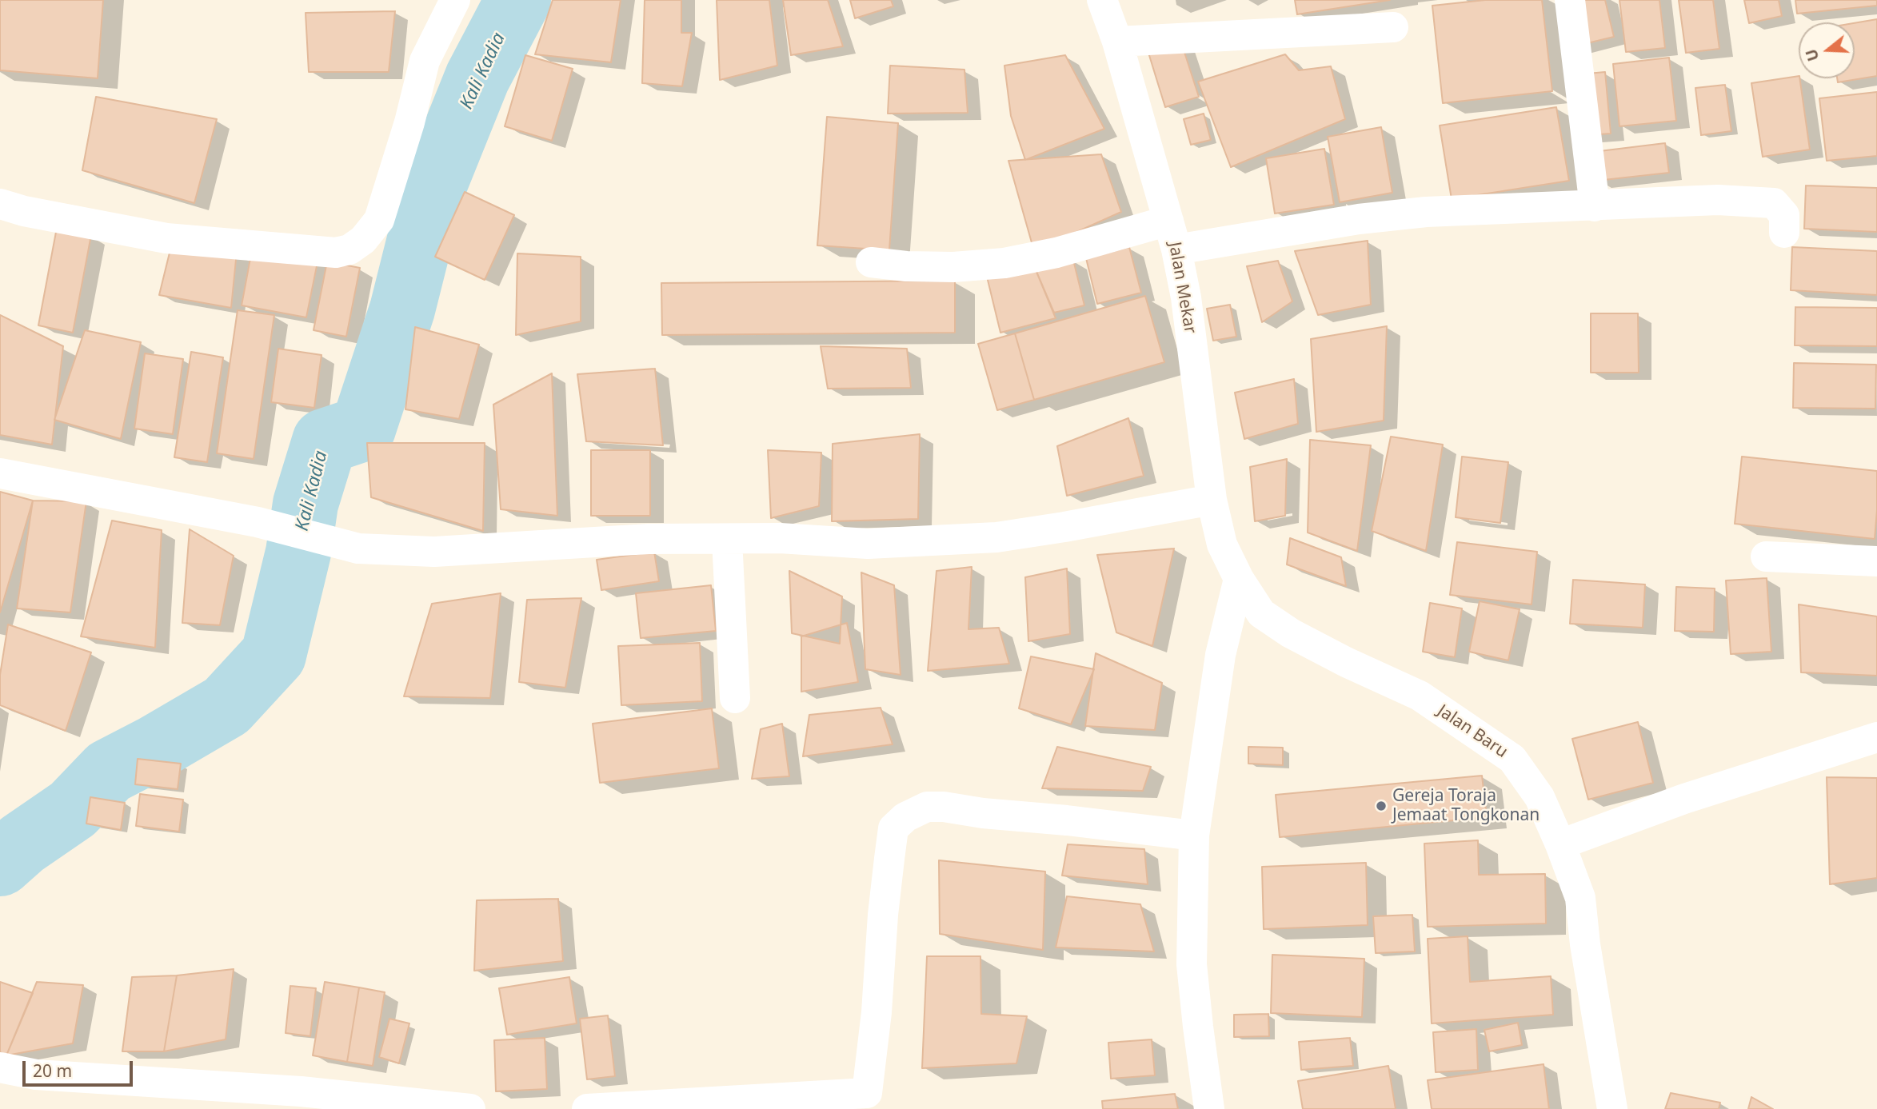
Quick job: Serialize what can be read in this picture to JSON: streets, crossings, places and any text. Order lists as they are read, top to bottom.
{
  "streets": {
    "street": ["Jalan Mekar", "Jalan Baru"]
  },
  "crossings": [
    ["Jalan Mekar", "Jalan Baru"]
  ],
  "water": ["Kali Kadia"],
  "places": ["Gereja Toraja Jemaat Tongkonan"],
  "scale_bar": "20 m",
  "north": "left"
}
